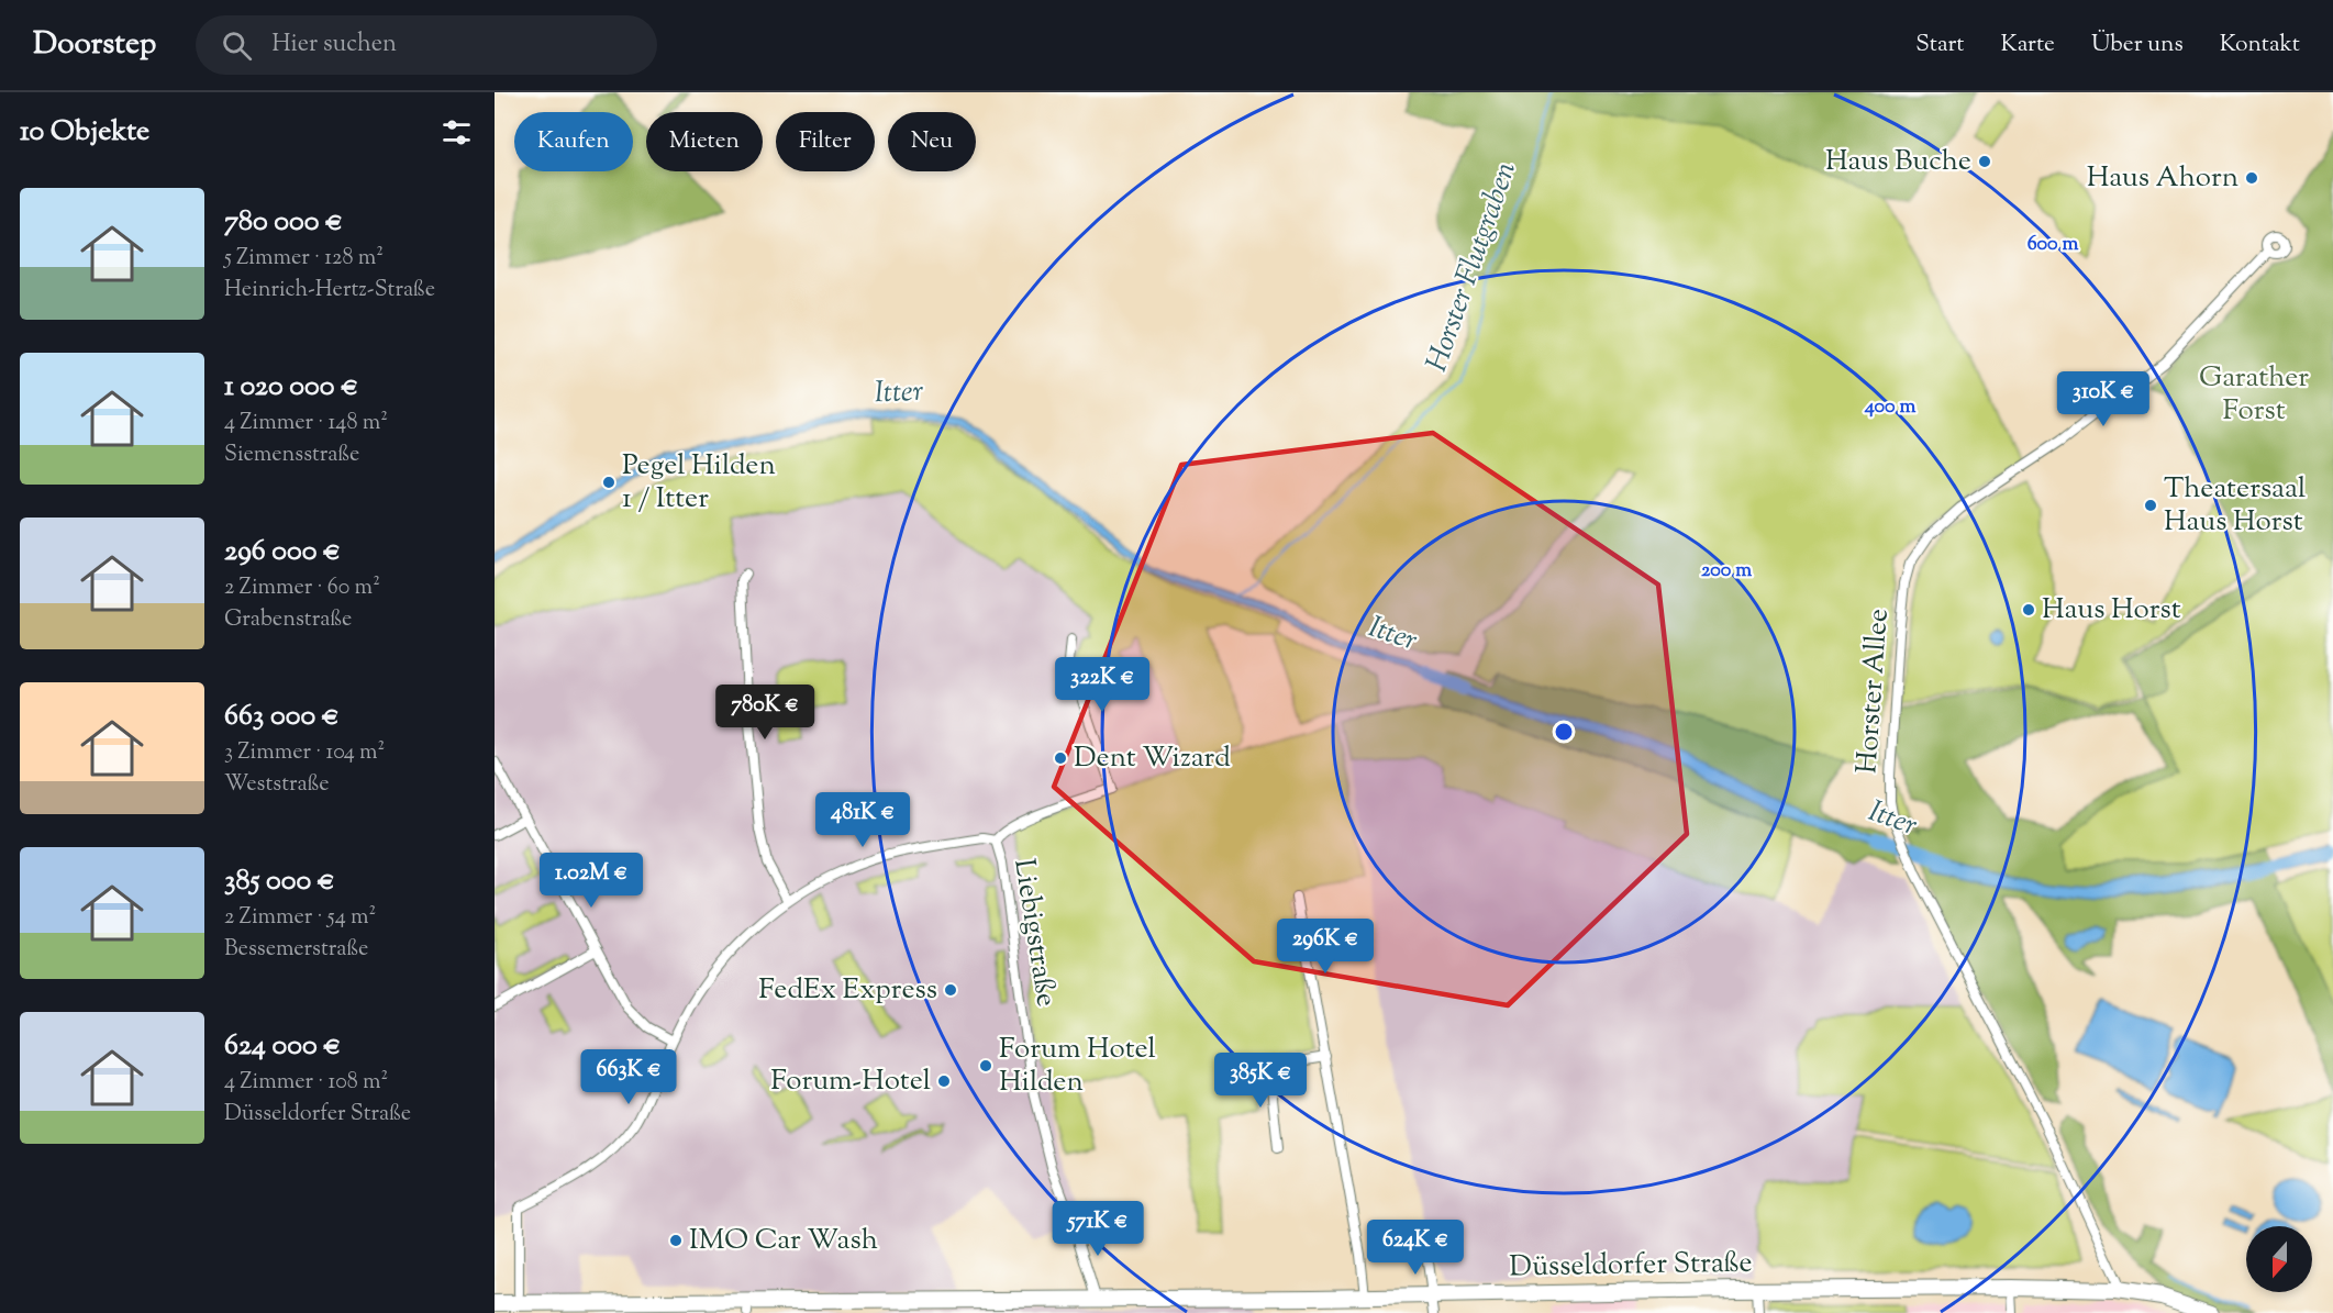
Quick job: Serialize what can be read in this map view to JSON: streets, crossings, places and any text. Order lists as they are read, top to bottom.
{
  "streets": {
    "main road": ["Düsseldorfer Straße"],
    "street": ["Horster Allee", "Liebigstraße"]
  },
  "crossings": [
    ["Horster Allee", "Düsseldorfer Straße"],
    ["Liebigstraße", "Düsseldorfer Straße"]
  ],
  "water": ["Horster Flutgraben", "Itter"],
  "parks": ["Garather Forst"],
  "places": [
    "Haus Buche",
    "Haus Ahorn",
    "Pegel Hilden 1 / Itter",
    "Theatersaal Haus Horst",
    "Haus Horst",
    "Dent Wizard",
    "FedEx Express",
    "Forum Hotel Hilden",
    "Forum-Hotel",
    "IMO Car Wash"
  ],
  "north": "bottom",
  "page": {
    "header": "Doorstep",
    "search": "Hier suchen",
    "nav": [
      "Start",
      "Karte",
      "Über uns",
      "Kontakt"
    ],
    "heading": "10 Objekte",
    "chip": [
      "Kaufen",
      "Mieten",
      "Filter",
      "Neu"
    ],
    "list": [
      {
        "name": "780 000 €",
        "note": "5 Zimmer · 128 m² · Heinrich-Hertz-Straße"
      },
      {
        "name": "1 020 000 €",
        "note": "4 Zimmer · 148 m² · Siemensstraße"
      },
      {
        "name": "296 000 €",
        "note": "2 Zimmer · 60 m² · Grabenstraße"
      },
      {
        "name": "663 000 €",
        "note": "3 Zimmer · 104 m² · Weststraße"
      },
      {
        "name": "385 000 €",
        "note": "2 Zimmer · 54 m² · Bessemerstraße"
      },
      {
        "name": "624 000 €",
        "note": "4 Zimmer · 108 m² · Düsseldorfer Straße"
      }
    ],
    "price": [
      "310K €",
      "322K €",
      "780K €",
      "481K €",
      "1.02M €",
      "296K €",
      "663K €",
      "385K €",
      "571K €",
      "624K €"
    ]
  },
  "rings": ["600 m", "400 m", "200 m"]
}
